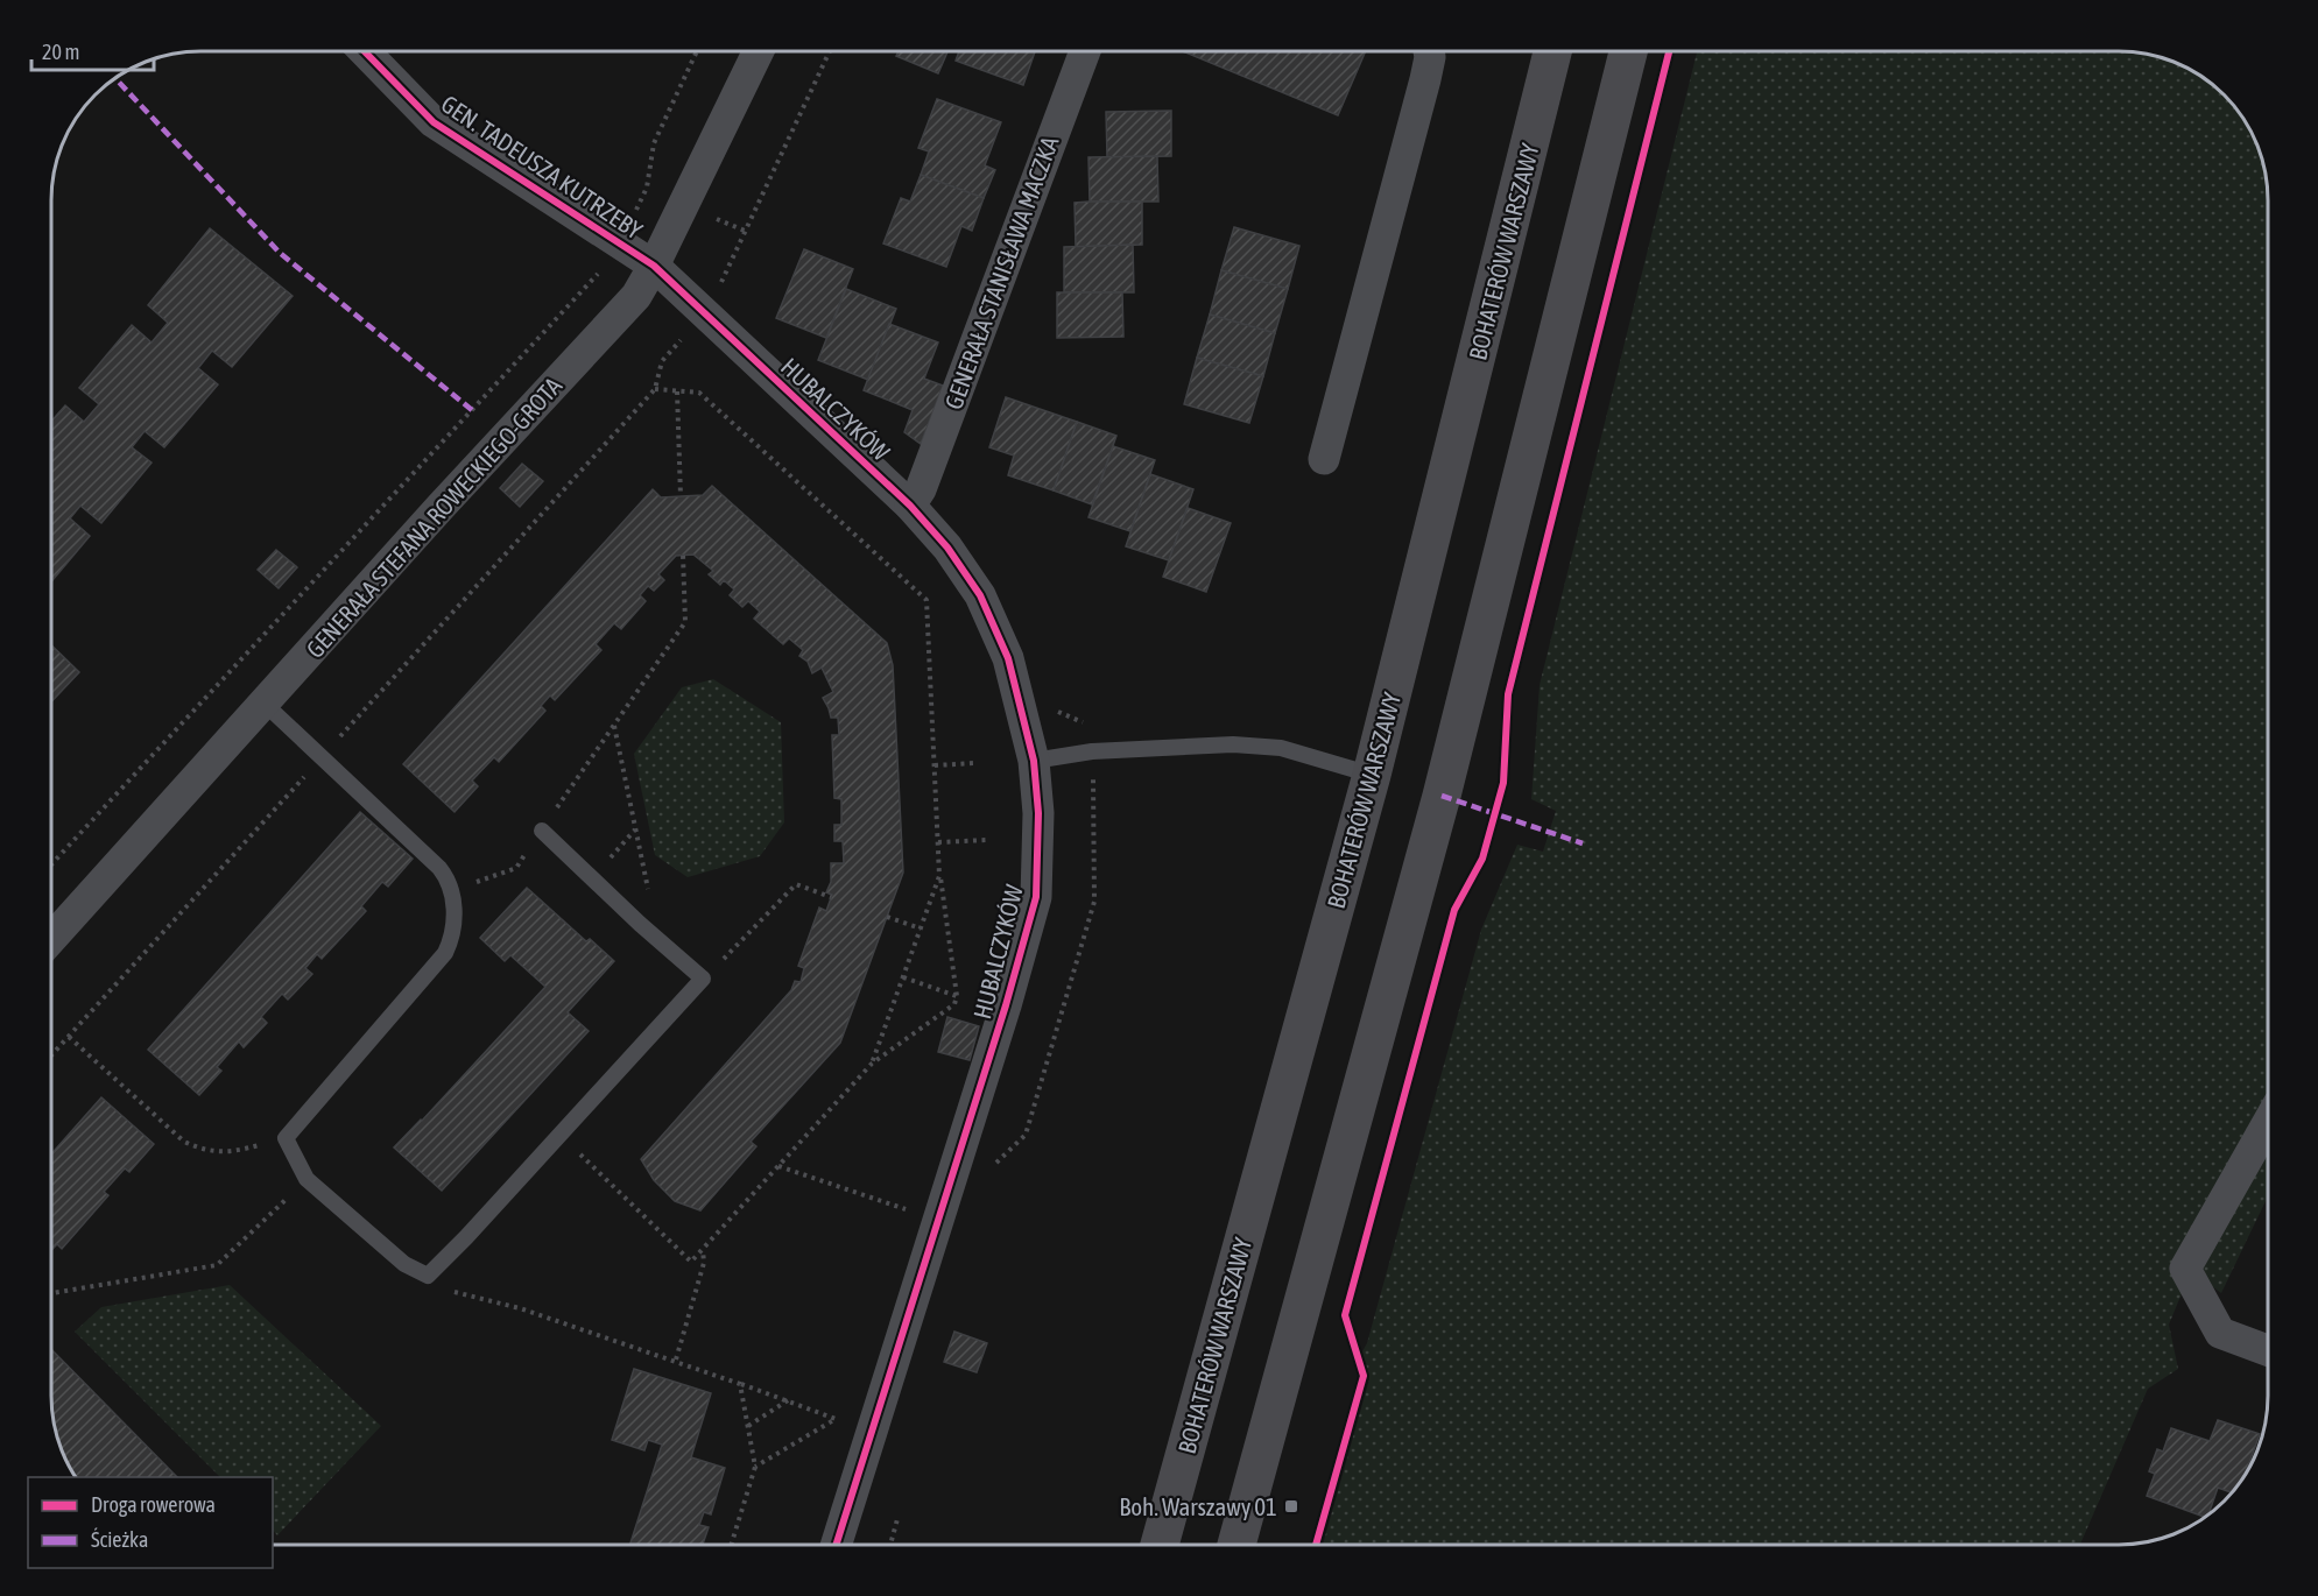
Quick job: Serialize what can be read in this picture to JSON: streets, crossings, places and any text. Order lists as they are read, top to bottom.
{
  "streets": {
    "main road": ["BOHATERÓW WARSZAWY"],
    "street": [
      "GEN. TADEUSZA KUTRZEBY",
      "GENERAŁA STANISŁAWA MACZKA",
      "HUBALCZYKÓW",
      "GENERAŁA STEFANA ROWECKIEGO-GROTA"
    ]
  },
  "crossings": [
    ["GEN. TADEUSZA KUTRZEBY", "HUBALCZYKÓW"],
    ["GEN. TADEUSZA KUTRZEBY", "GENERAŁA STEFANA ROWECKIEGO-GROTA"],
    ["GENERAŁA STANISŁAWA MACZKA", "HUBALCZYKÓW"],
    ["HUBALCZYKÓW", "GENERAŁA STEFANA ROWECKIEGO-GROTA"]
  ],
  "places": {
    "transit": ["Boh. Warszawy 01"]
  },
  "legend": ["Droga rowerowa", "Ścieżka"],
  "scale_bar": "20 m"
}
